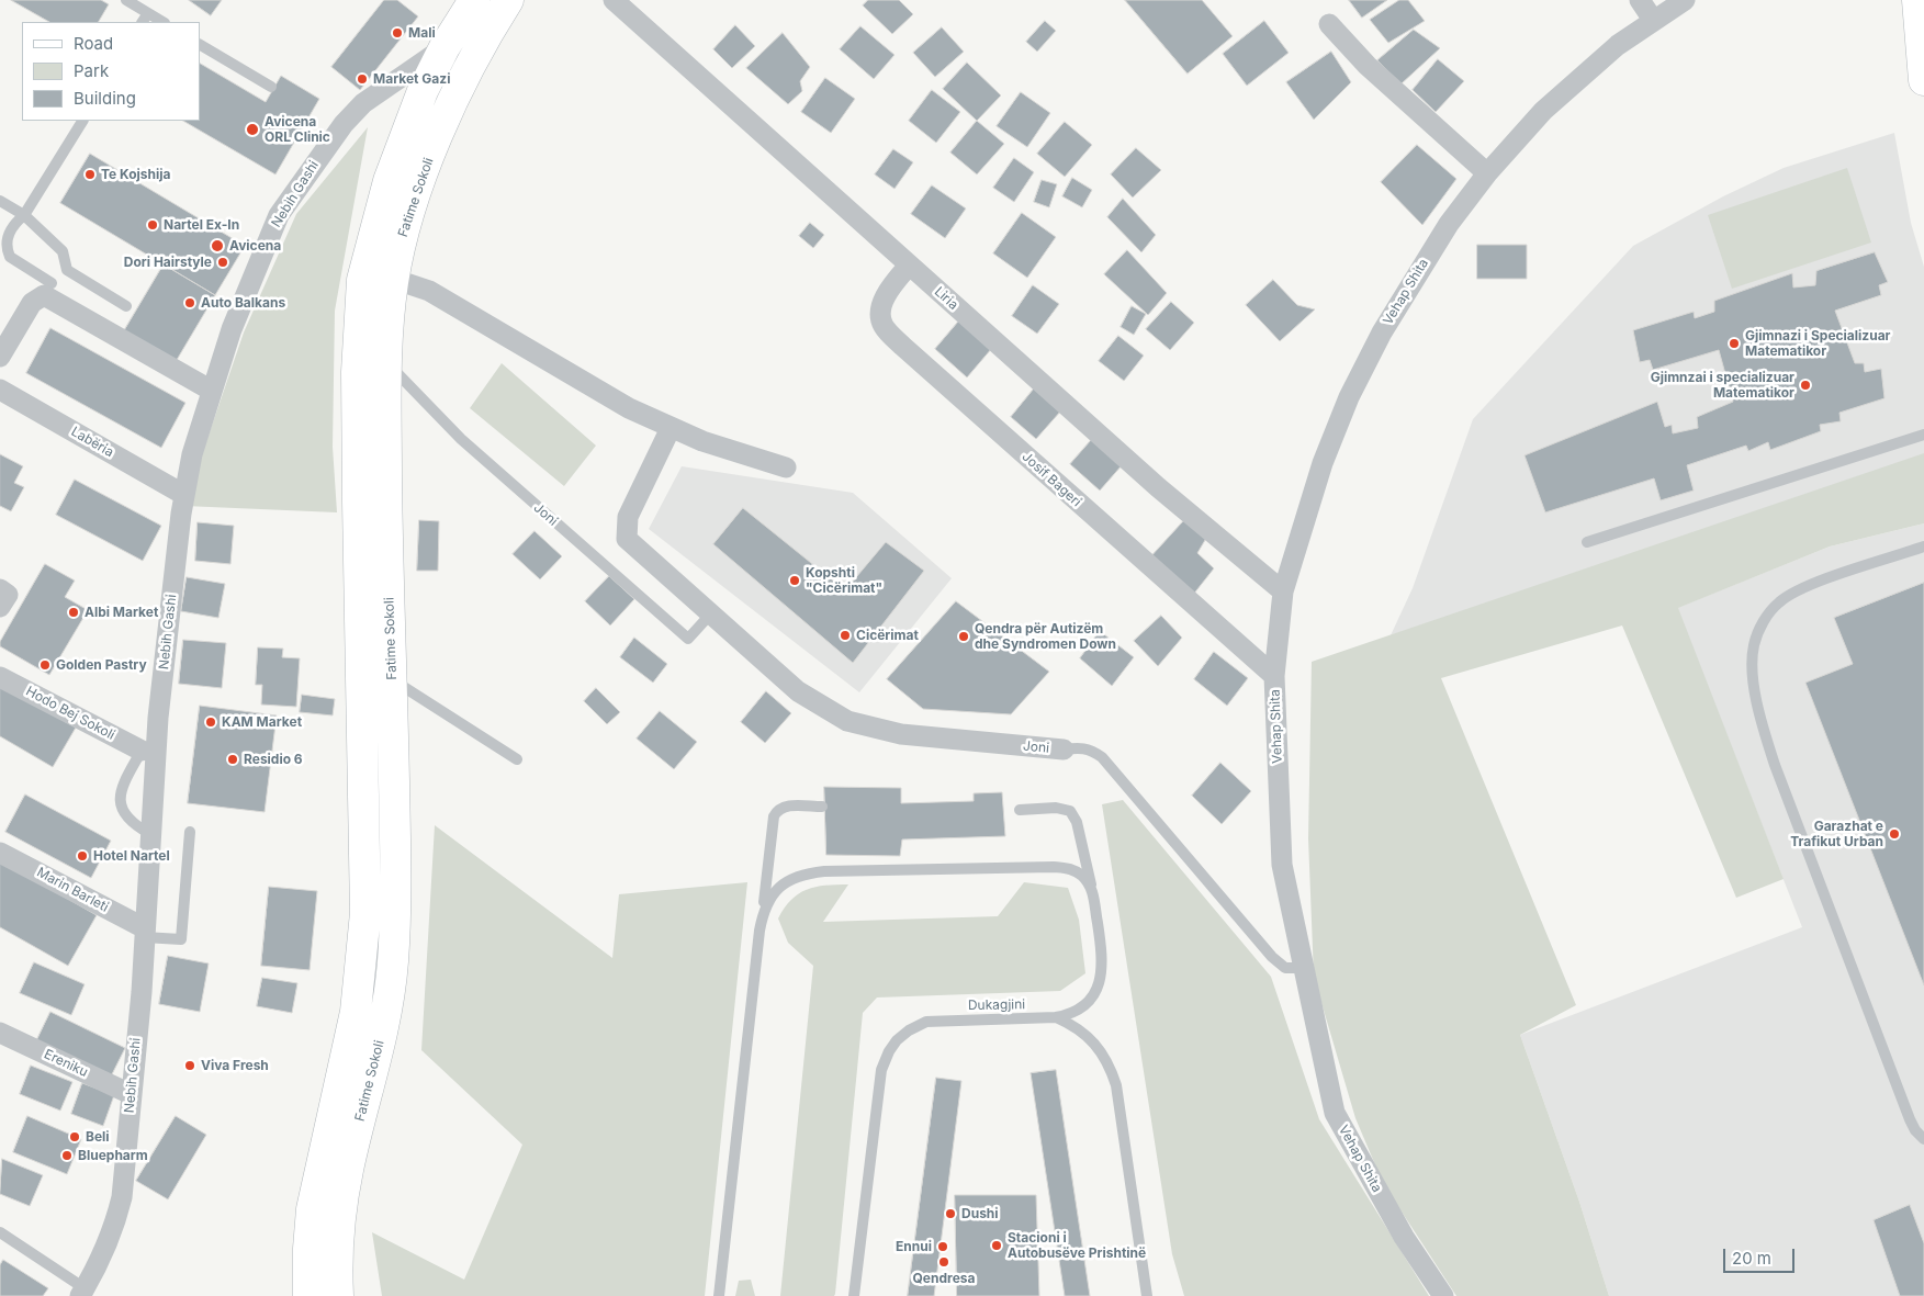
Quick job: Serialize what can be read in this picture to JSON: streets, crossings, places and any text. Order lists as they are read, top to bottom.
{
  "streets": {
    "street": [
      "Nebih Gashi",
      "Fatime Sokoli",
      "Vehap Shita",
      "Liria",
      "Labëria",
      "Josif Bageri",
      "Joni",
      "Hodo Bej Sokoli",
      "Marin Barleti",
      "Ereniku"
    ],
    "lane": ["Dukagjini"]
  },
  "crossings": [
    ["Nebih Gashi", "Fatime Sokoli"],
    ["Nebih Gashi", "Labëria"],
    ["Nebih Gashi", "Marin Barleti"],
    ["Nebih Gashi", "Ereniku"],
    ["Fatime Sokoli", "Joni"],
    ["Vehap Shita", "Liria"],
    ["Vehap Shita", "Josif Bageri"],
    ["Vehap Shita", "Joni"],
    ["Liria", "Josif Bageri"]
  ],
  "places": [
    "Mali",
    "Market Gazi",
    "Avicena ORL Clinic",
    "Te Kojshija",
    "Nartel Ex-In",
    "Avicena",
    "Dori Hairstyle",
    "Auto Balkans",
    "Gjimnazi i Specializuar Matematikor",
    "Gjimnzai i specializuar Matematikor",
    "Kopshti \"Cicërimat\"",
    "Albi Market",
    "Cicërimat",
    "Qendra për Autizëm dhe Syndromen Down",
    "Golden Pastry",
    "KAM Market",
    "Residio 6",
    "Garazhat e Trafikut Urban",
    "Hotel Nartel",
    "Viva Fresh",
    "Beli",
    "Bluepharm",
    "Dushi",
    "Stacioni i Autobusëve Prishtinë",
    "Ennui",
    "Qendresa"
  ],
  "legend": ["Road", "Park", "Building"],
  "scale_bar": "20 m"
}
